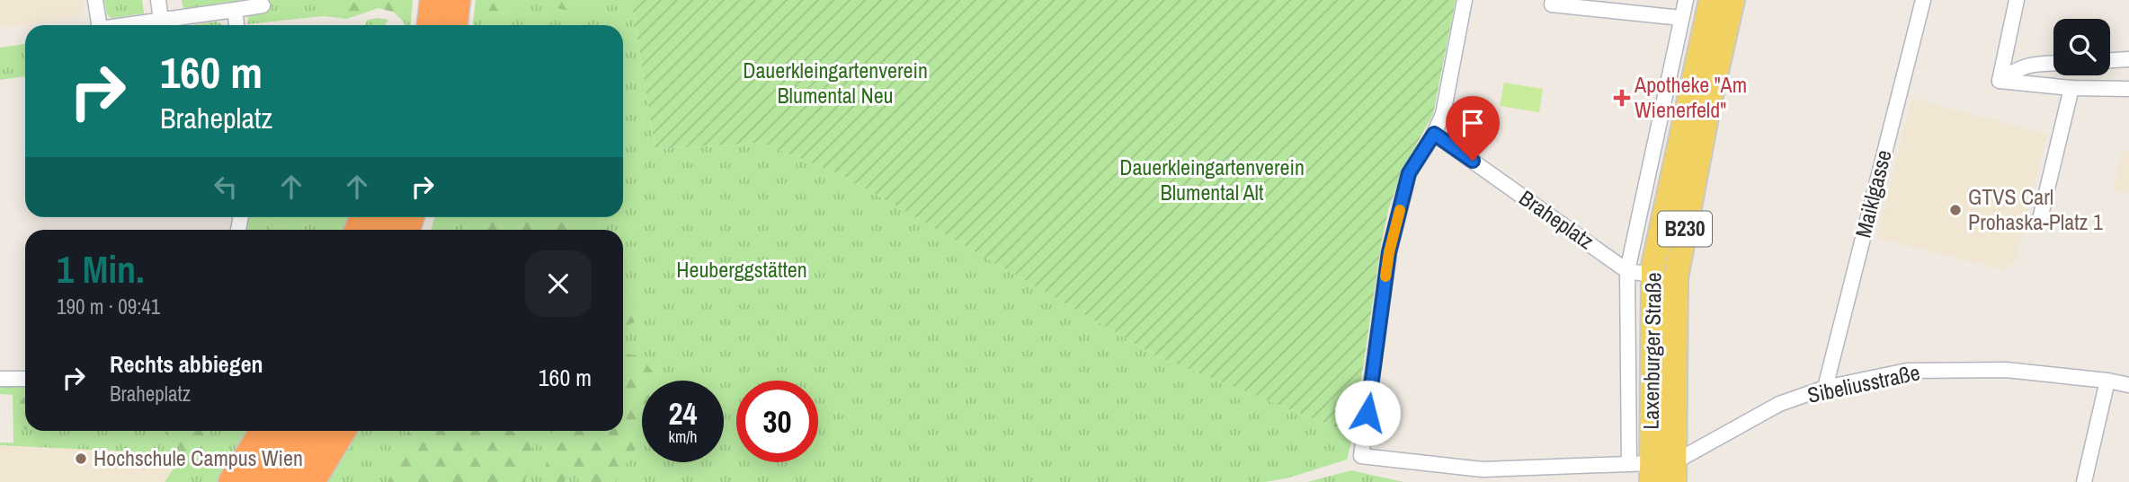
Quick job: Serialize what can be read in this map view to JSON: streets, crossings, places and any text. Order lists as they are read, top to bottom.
{
  "streets": {
    "main road": ["B230", "Laxenburger Straße"],
    "street": ["Maiklgasse", "Braheplatz", "Sibeliusstraße"]
  },
  "crossings": [
    ["Maiklgasse", "Sibeliusstraße"],
    ["Braheplatz", "Laxenburger Straße"],
    ["Laxenburger Straße", "Sibeliusstraße"]
  ],
  "parks": ["Dauerkleingartenverein Blumental Neu", "Dauerkleingartenverein Blumental Alt", "Heuberggstätten"],
  "places": {
    "health": ["Apotheke \"Am Wienerfeld\""],
    "other": ["GTVS Carl Prohaska-Platz 1", "Hochschule Campus Wien"]
  },
  "page": {
    "turn": ["160 m", "Braheplatz"],
    "heading": ["1 Min.", "190 m · 09:41"],
    "list": [
      {
        "name": "Rechts abbiegen",
        "note": "Braheplatz",
        "value": "160 m"
      }
    ],
    "speed": "24 km/h",
    "limit": "30"
  }
}
